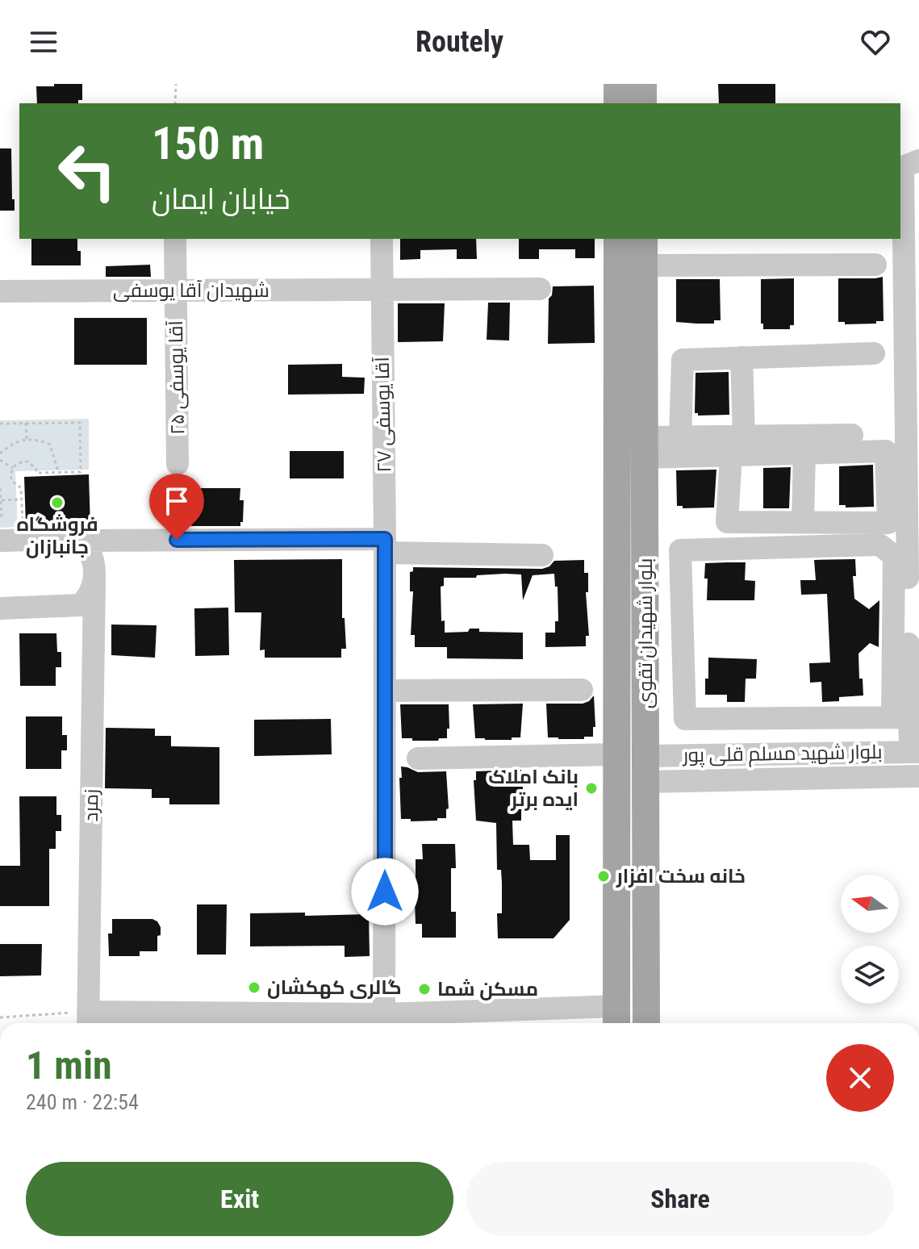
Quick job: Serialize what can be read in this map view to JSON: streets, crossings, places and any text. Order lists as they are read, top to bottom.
{
  "streets": {
    "main road": ["بلوار شهیدان تقوی"],
    "street": [
      "شهیدان آقا یوسفی",
      "آقا یوسفی ۲۵",
      "آقا یوسفی ۲۷",
      "بلوار شهید مسلم قلی پور",
      "زمرد"
    ]
  },
  "crossings": [
    ["شهیدان آقا یوسفی", "آقا یوسفی ۲۵"],
    ["شهیدان آقا یوسفی", "آقا یوسفی ۲۷"],
    ["بلوار شهیدان تقوی", "بلوار شهید مسلم قلی پور"]
  ],
  "places": [
    "فروشگاه جانبازان",
    "بانک املاک ایده برتر",
    "خانه سخت افزار",
    "گالری کهکشان",
    "مسکن شما"
  ],
  "north": "left",
  "page": {
    "header": "Routely",
    "turn": ["150 m", "خیابان ایمان"],
    "heading": ["1 min", "240 m · 22:54"],
    "buttons": ["Exit", "Share"]
  }
}
